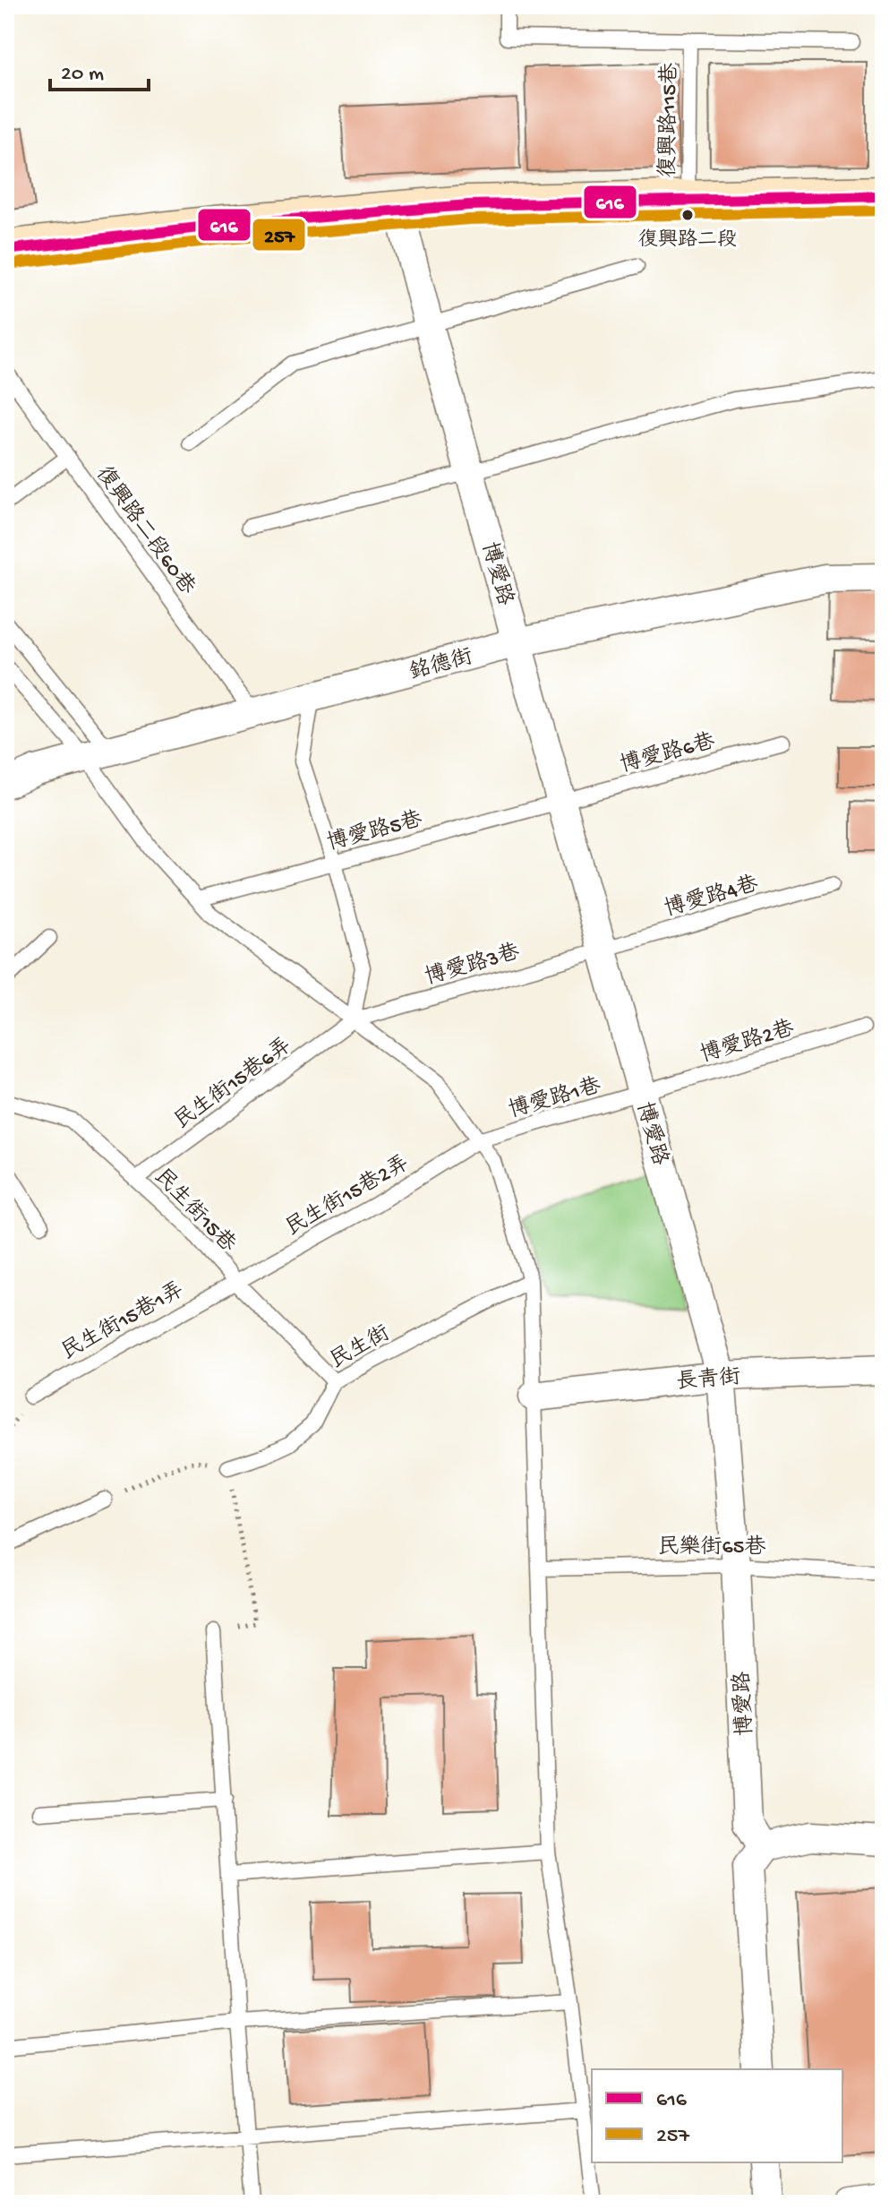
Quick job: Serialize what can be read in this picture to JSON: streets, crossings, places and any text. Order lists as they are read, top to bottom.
{
  "streets": {
    "street": ["博愛路", "銘德街", "長青街"],
    "lane": [
      "復興路115巷",
      "復興路二段60巷",
      "博愛路6巷",
      "博愛路5巷",
      "博愛路4巷",
      "博愛路3巷",
      "博愛路2巷",
      "民生街15巷6弄",
      "博愛路1巷",
      "民生街15巷2弄",
      "民生街15巷",
      "民生街15巷1弄",
      "民生街",
      "民樂街65巷"
    ]
  },
  "crossings": [
    ["復興路二段60巷", "銘德街"],
    ["博愛路", "銘德街"],
    ["博愛路", "博愛路6巷"],
    ["博愛路", "博愛路5巷"],
    ["博愛路", "博愛路4巷"],
    ["博愛路", "博愛路3巷"],
    ["博愛路", "博愛路2巷"],
    ["博愛路", "博愛路1巷"],
    ["博愛路", "長青街"],
    ["博愛路", "民樂街65巷"],
    ["博愛路6巷", "博愛路5巷"],
    ["博愛路4巷", "博愛路3巷"],
    ["博愛路3巷", "民生街15巷6弄"],
    ["博愛路2巷", "博愛路1巷"],
    ["民生街15巷6弄", "民生街15巷"],
    ["博愛路1巷", "民生街15巷2弄"],
    ["民生街15巷2弄", "民生街15巷"],
    ["民生街15巷2弄", "民生街15巷1弄"],
    ["民生街15巷", "民生街15巷1弄"],
    ["民生街15巷", "民生街"]
  ],
  "places": ["復興路二段"],
  "lines": ["transit line 616", "transit line 257"],
  "legend": ["616", "257"],
  "scale_bar": "20 m"
}
